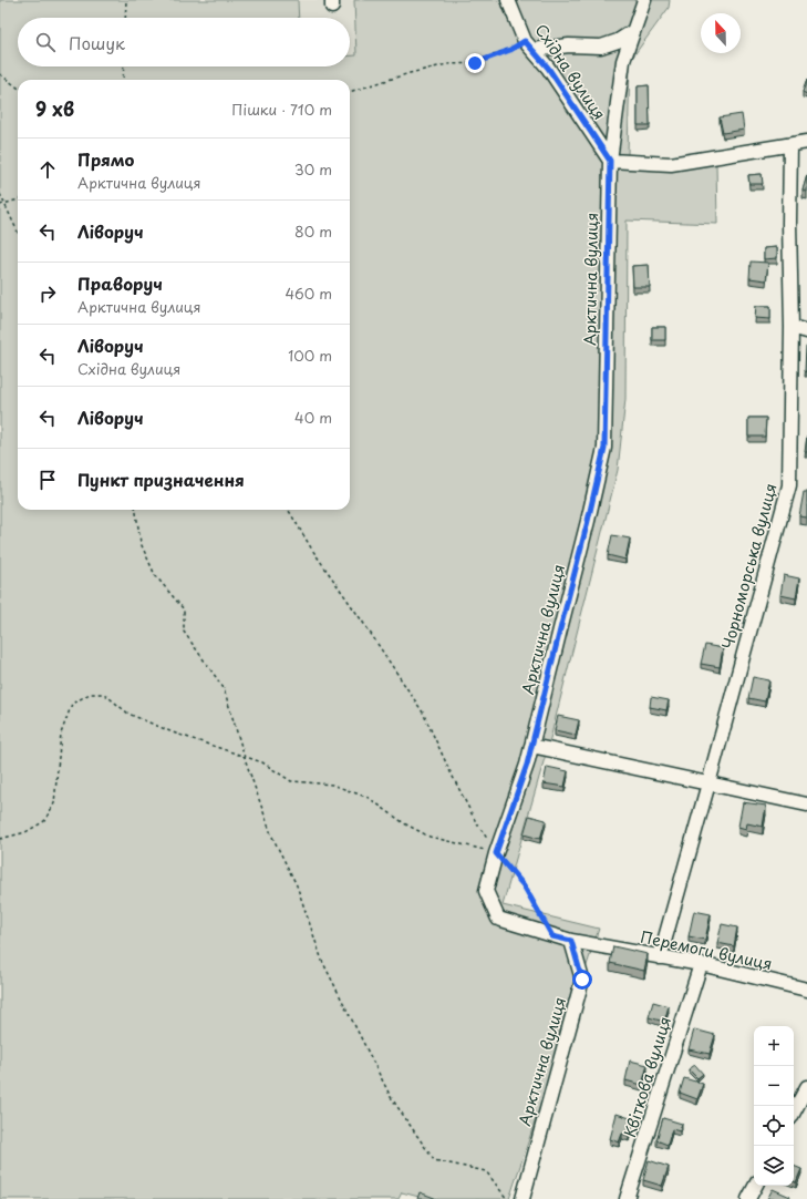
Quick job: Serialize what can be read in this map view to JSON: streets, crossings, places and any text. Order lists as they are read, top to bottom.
{
  "streets": {
    "lane": [
      "Східна вулиця",
      "Арктична вулиця",
      "Чорноморська вулиця",
      "Перемоги вулиця",
      "Квіткова вулиця"
    ]
  },
  "crossings": [
    ["Східна вулиця", "Арктична вулиця"],
    ["Арктична вулиця", "Перемоги вулиця"],
    ["Чорноморська вулиця", "Перемоги вулиця"],
    ["Перемоги вулиця", "Квіткова вулиця"]
  ],
  "north": "top",
  "page": {
    "search": "Пошук",
    "heading": ["9 хв", "Пішки · 710 m"],
    "list": [
      ["Прямо", "Арктична вулиця", "30 m"],
      ["Ліворуч", "80 m"],
      ["Праворуч", "Арктична вулиця", "460 m"],
      ["Ліворуч", "Східна вулиця", "100 m"],
      ["Ліворуч", "40 m"],
      "Пункт призначення"
    ],
    "map_buttons": ["+", "−"]
  }
}
